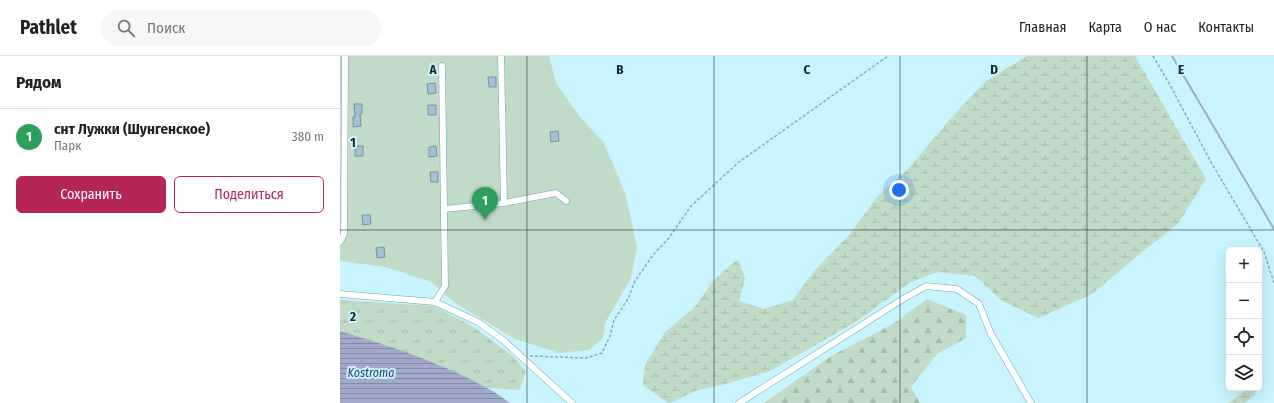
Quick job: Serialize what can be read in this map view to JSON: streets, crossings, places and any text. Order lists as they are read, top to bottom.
{
  "water": ["Kostroma"],
  "page": {
    "header": "Pathlet",
    "search": "Поиск",
    "nav": [
      "Главная",
      "Карта",
      "О нас",
      "Контакты"
    ],
    "heading": "Рядом",
    "list": [
      {
        "mark": "1",
        "name": "снт Лужки (Шунгенское)",
        "note": "Парк",
        "value": "380 m"
      }
    ],
    "buttons": ["Сохранить", "Поделиться"],
    "pins": "1",
    "map_buttons": ["+", "−"]
  },
  "grid": {
    "columns": [
      "A",
      "B",
      "C",
      "D",
      "E"
    ],
    "rows": ["1", "2"]
  }
}
